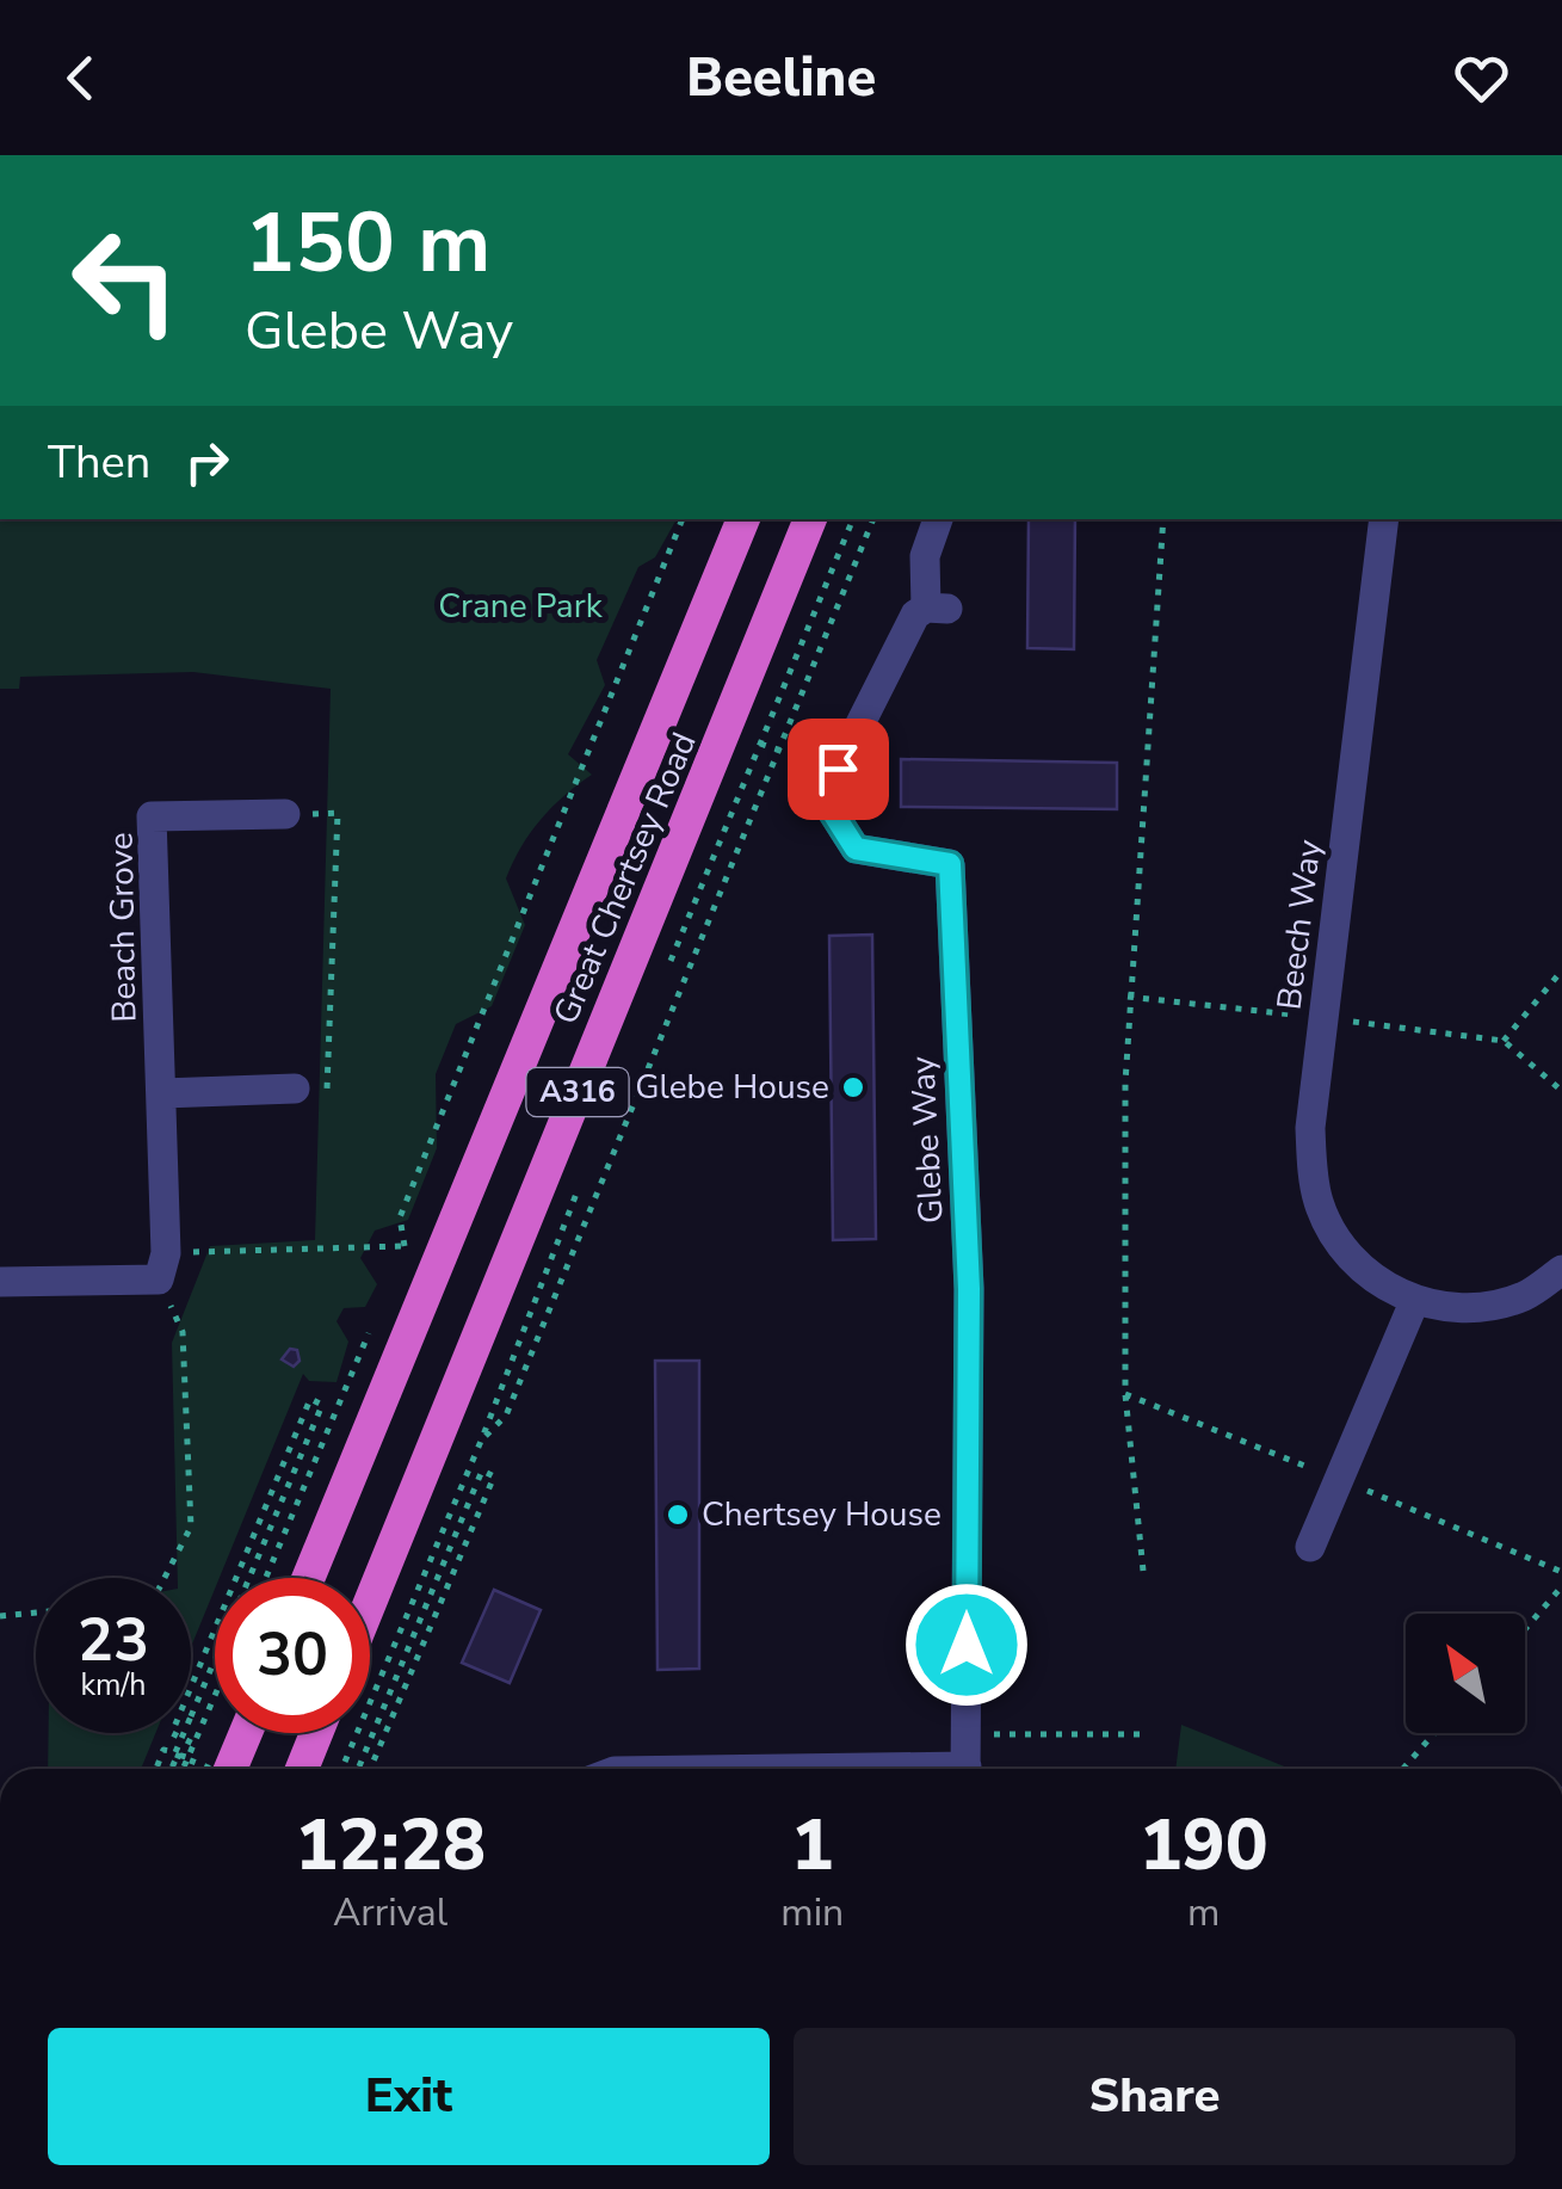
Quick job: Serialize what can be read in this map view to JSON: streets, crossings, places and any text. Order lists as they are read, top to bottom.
{
  "streets": {
    "highway": ["Great Chertsey Road", "A316"],
    "street": ["Beech Way", "Beach Grove", "Glebe Way"]
  },
  "parks": ["Crane Park"],
  "places": ["Glebe House", "Chertsey House"],
  "north": "top left",
  "page": {
    "header": "Beeline",
    "turn": ["150 m", "Glebe Way"],
    "then": "Then",
    "speed": "23 km/h",
    "limit": "30",
    "eta": [
      "12:28",
      "Arrival",
      "1",
      "min",
      "190",
      "m"
    ],
    "buttons": ["Exit", "Share"]
  }
}
